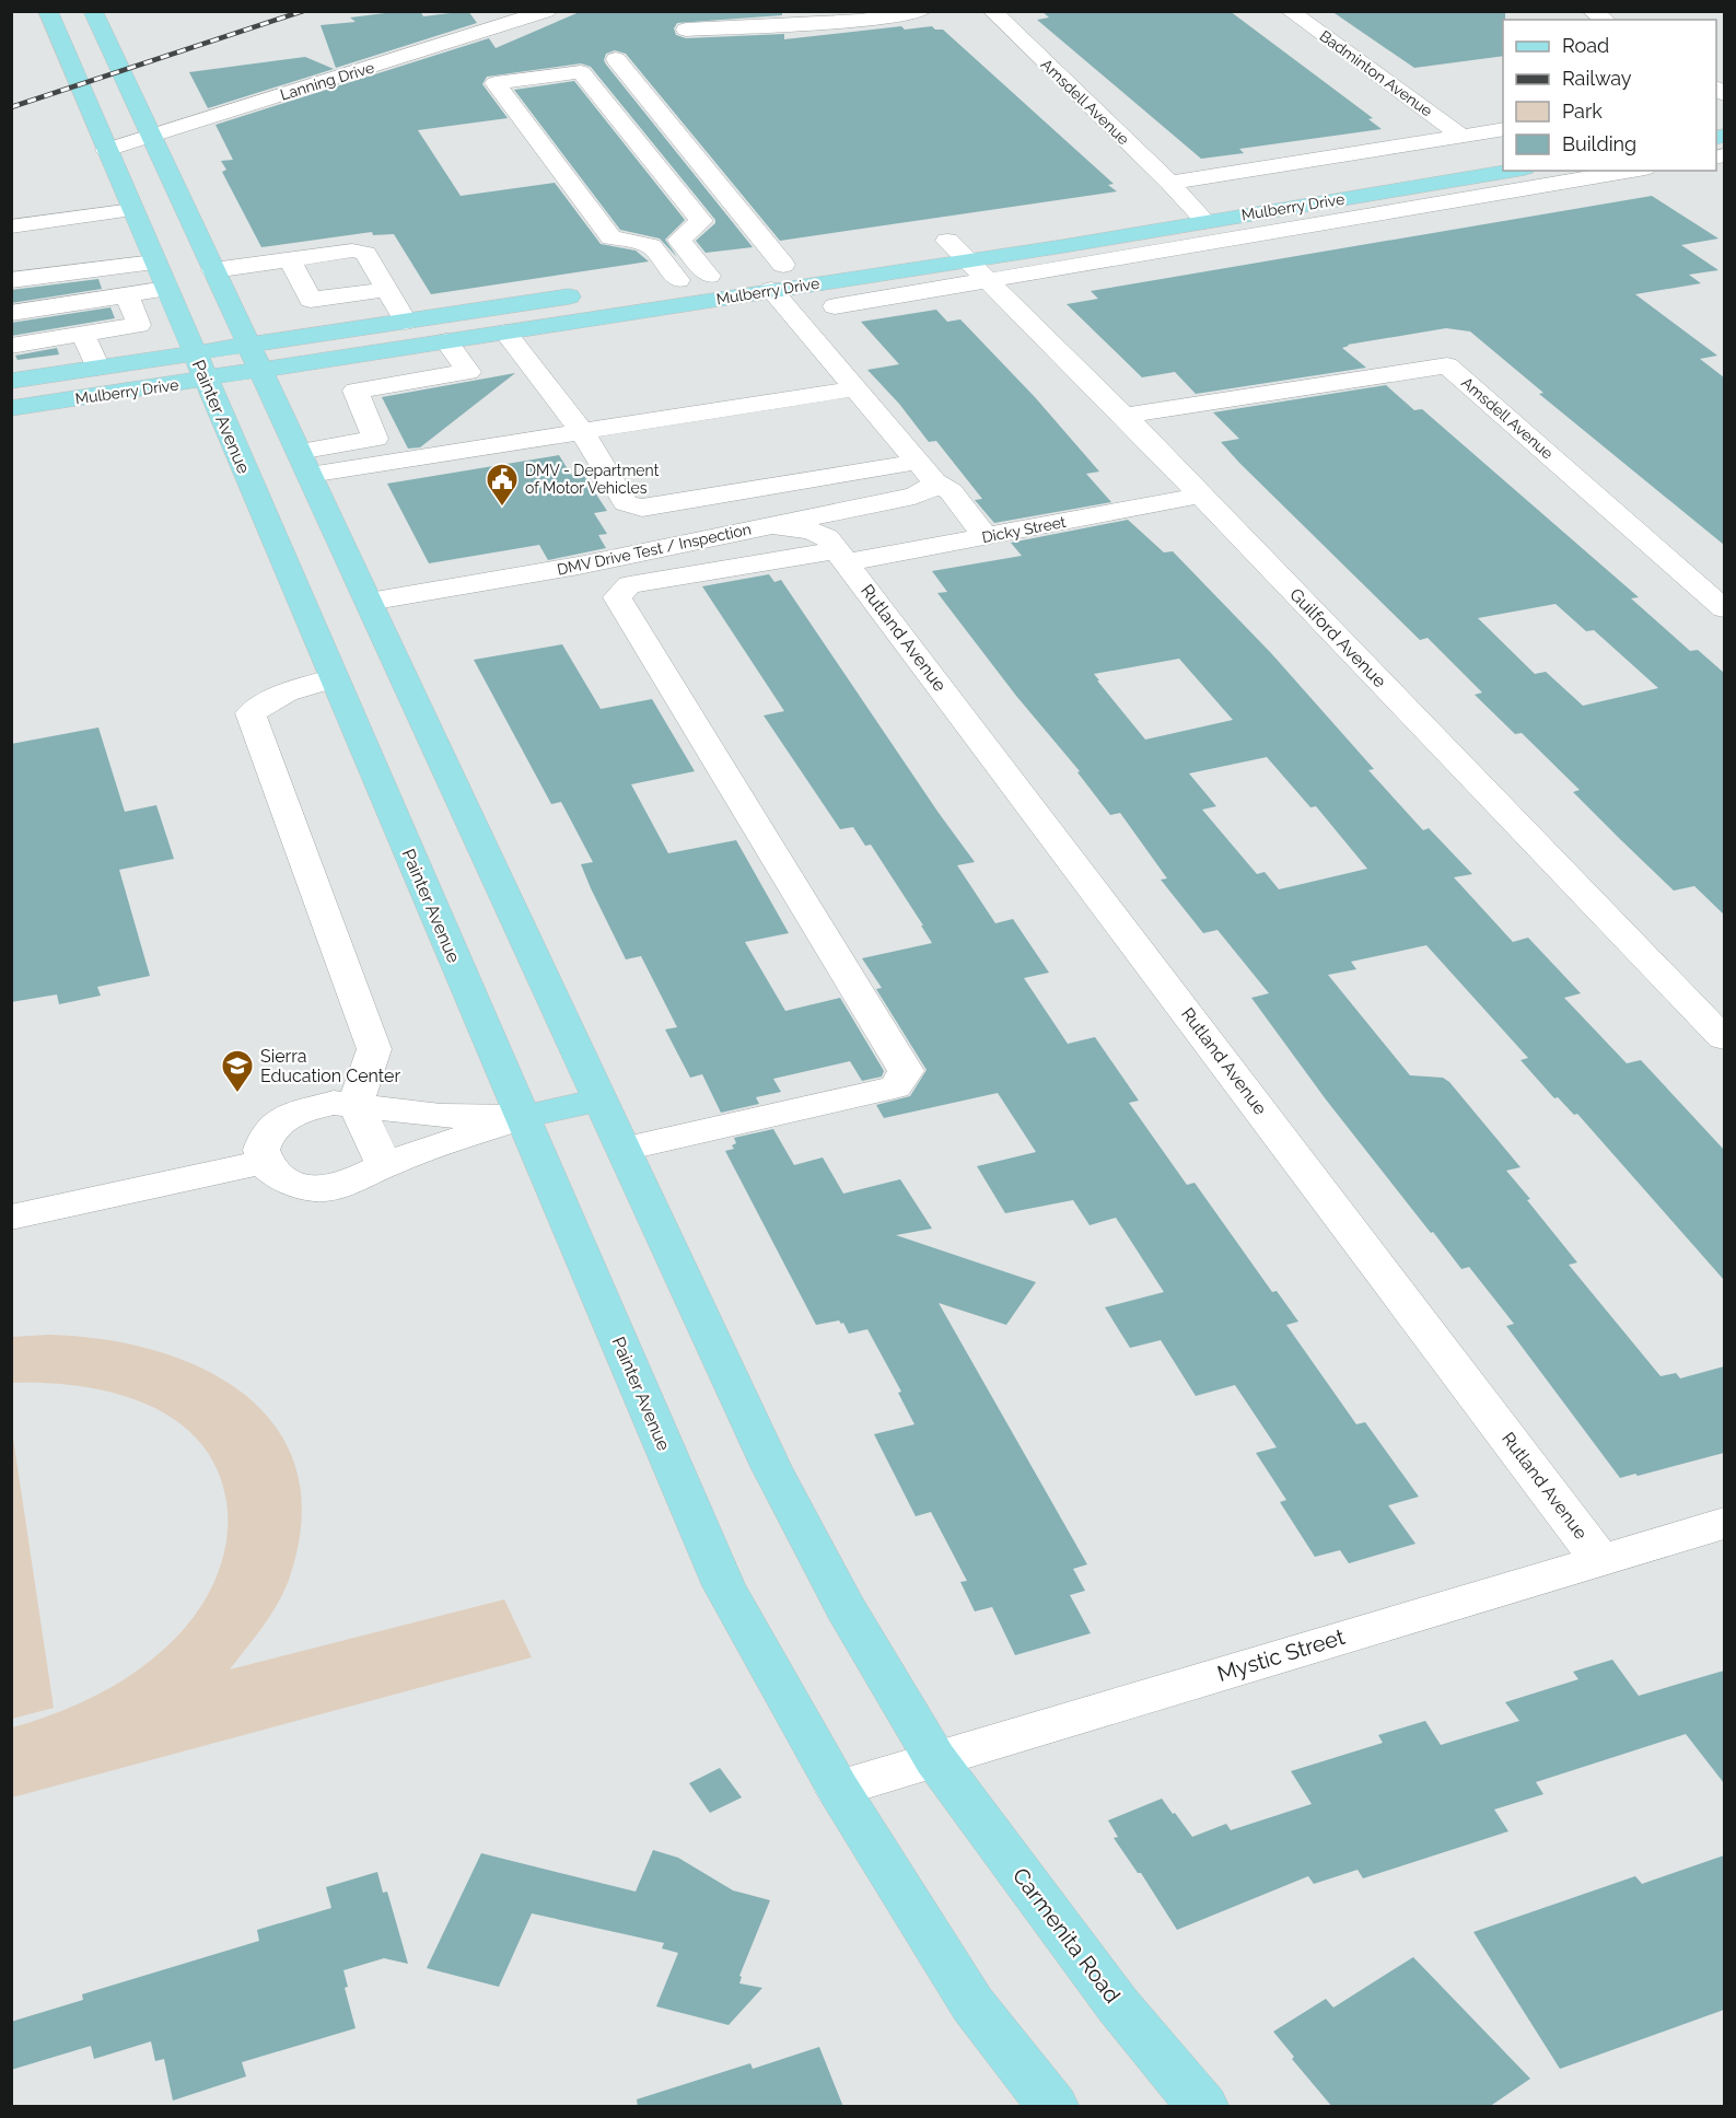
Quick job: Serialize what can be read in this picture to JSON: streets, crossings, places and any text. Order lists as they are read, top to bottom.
{
  "streets": {
    "main road": ["Mulberry Drive", "Painter Avenue", "Carmenita Road"],
    "street": [
      "Badminton Avenue",
      "Lanning Drive",
      "Amsdell Avenue",
      "Dicky Street",
      "DMV Drive Test / Inspection",
      "Rutland Avenue",
      "Guilford Avenue",
      "Mystic Street"
    ]
  },
  "crossings": [
    ["Lanning Drive", "Painter Avenue"],
    ["Amsdell Avenue", "Mulberry Drive"],
    ["Amsdell Avenue", "Guilford Avenue"],
    ["Mulberry Drive", "Painter Avenue"],
    ["Mulberry Drive", "Guilford Avenue"],
    ["Painter Avenue", "Mystic Street"],
    ["Dicky Street", "Rutland Avenue"],
    ["Dicky Street", "Guilford Avenue"],
    ["DMV Drive Test / Inspection", "Rutland Avenue"],
    ["Rutland Avenue", "Mystic Street"],
    ["Mystic Street", "Carmenita Road"]
  ],
  "places": {
    "public building": ["DMV - Department of Motor Vehicles"],
    "school or university": ["Sierra Education Center"]
  },
  "legend": [
    "Road",
    "Railway",
    "Park",
    "Building"
  ]
}
